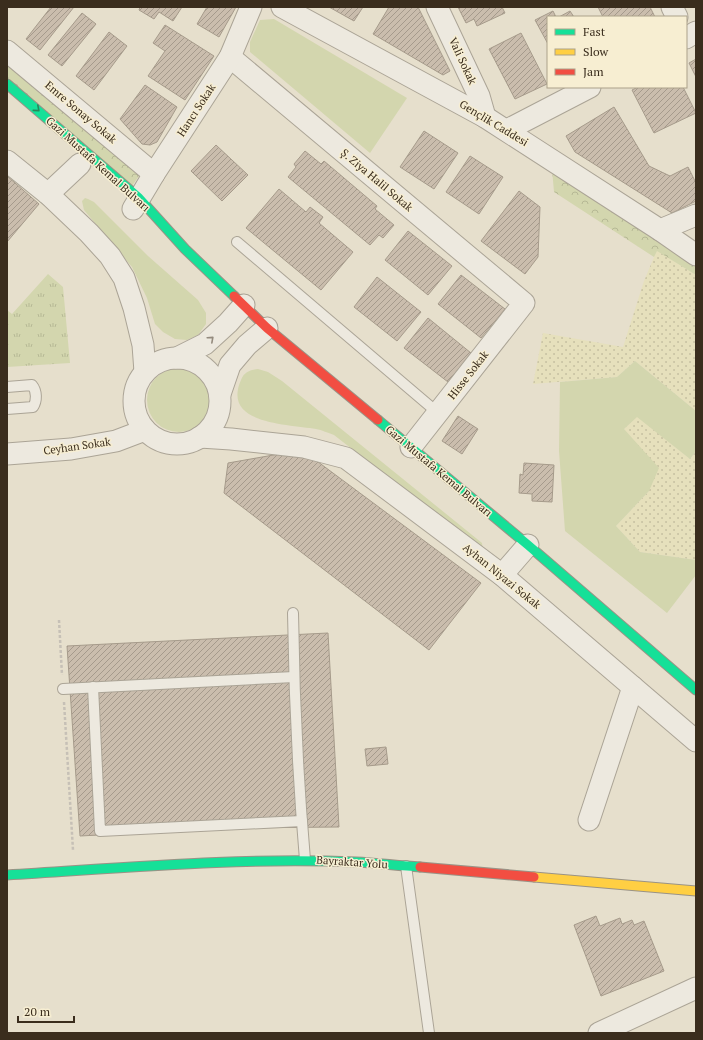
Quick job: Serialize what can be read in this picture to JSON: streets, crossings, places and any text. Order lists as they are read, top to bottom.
{
  "streets": {
    "main road": ["Gazi Mustafa Kemal Bulvarı", "Bayraktar Yolu"],
    "street": [
      "Vali Sokak",
      "Hancı Sokak",
      "Emre Sonay Sokak",
      "Gençlik Caddesi",
      "Ş. Ziya Halil Sokak",
      "Hisse Sokak",
      "Ceyhan Sokak",
      "Ayhan Niyazi Sokak"
    ]
  },
  "crossings": [
    ["Vali Sokak", "Gençlik Caddesi"],
    ["Hancı Sokak", "Emre Sonay Sokak"],
    ["Hancı Sokak", "Gazi Mustafa Kemal Bulvarı"],
    ["Hancı Sokak", "Ş. Ziya Halil Sokak"],
    ["Gazi Mustafa Kemal Bulvarı", "Hisse Sokak"],
    ["Ş. Ziya Halil Sokak", "Hisse Sokak"],
    ["Ceyhan Sokak", "Ayhan Niyazi Sokak"]
  ],
  "legend": ["Fast", "Slow", "Jam"],
  "scale_bar": "20 m"
}
